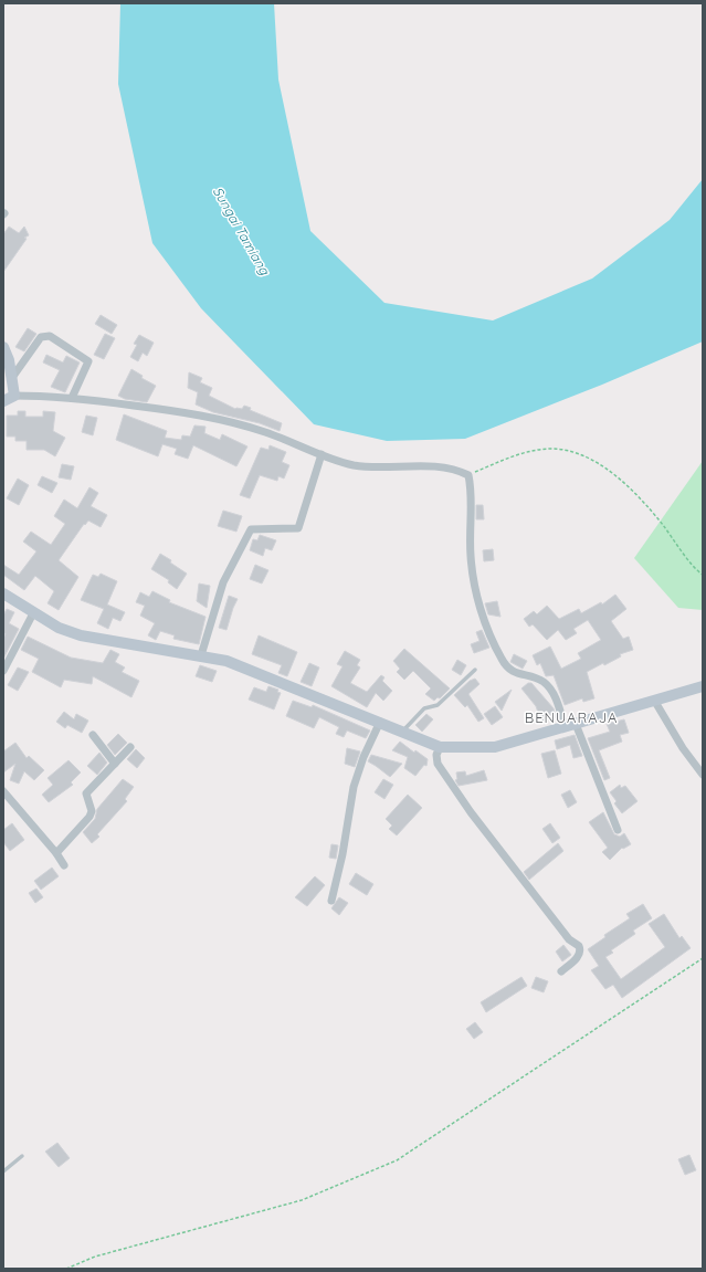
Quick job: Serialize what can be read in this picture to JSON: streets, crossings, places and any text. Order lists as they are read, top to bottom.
{
  "districts": ["BENUARAJA"],
  "water": ["Sungai Tamiang"]
}
